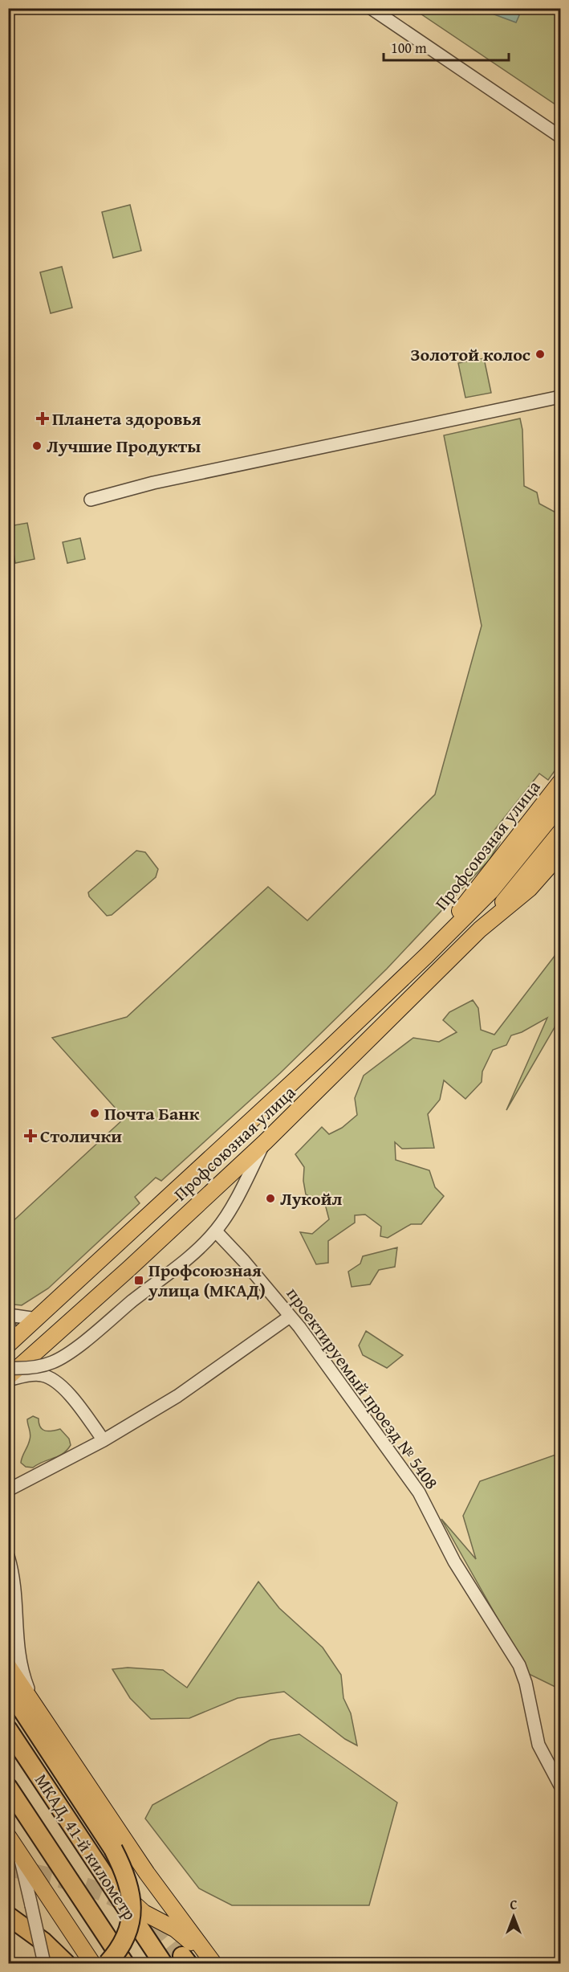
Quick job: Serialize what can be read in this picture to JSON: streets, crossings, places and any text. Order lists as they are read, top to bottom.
{
  "streets": {
    "highway": ["МКАД, 41-й километр"],
    "main road": ["Профсоюзная улица"],
    "street": ["проектируемый проезд № 5408"]
  },
  "places": {
    "other": [
      "Золотой колос",
      "Лучшие Продукты",
      "Почта Банк",
      "Лукойл"
    ],
    "health": ["Планета здоровья", "Столички"],
    "transit": ["Профсоюзная улица (МКАД)"]
  },
  "scale_bar": "100 m",
  "north": "top"
}
